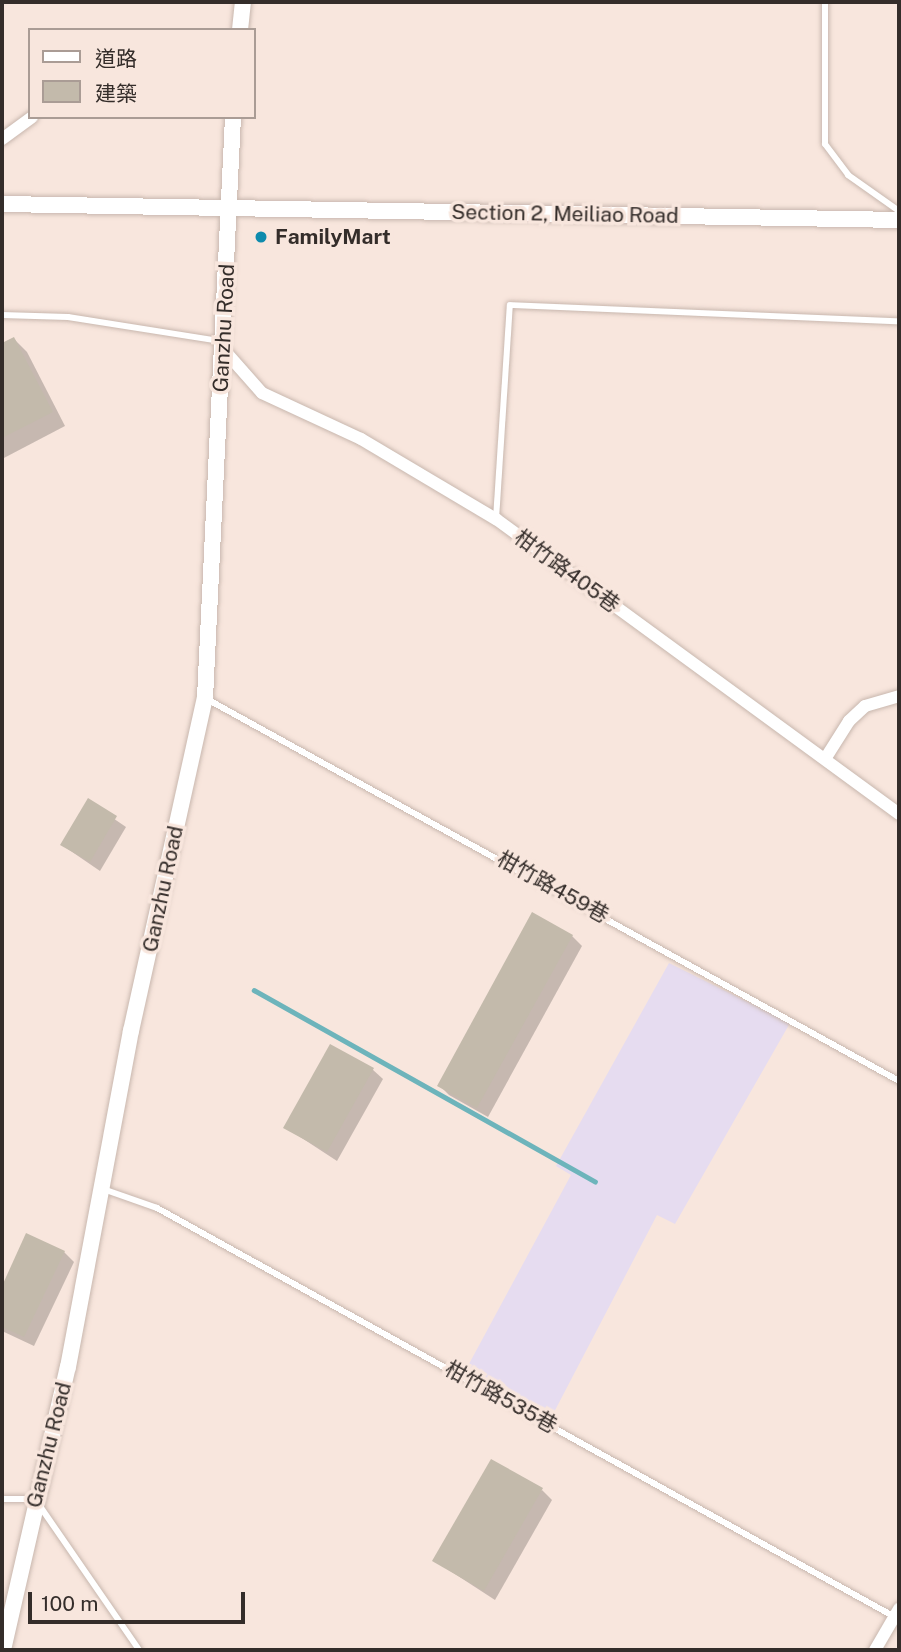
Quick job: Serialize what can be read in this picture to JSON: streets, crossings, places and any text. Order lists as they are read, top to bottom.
{
  "streets": {
    "street": ["Section 2, Meiliao Road", "Ganzhu Road", "柑竹路405巷"],
    "lane": ["柑竹路459巷", "柑竹路535巷"]
  },
  "crossings": [
    ["Section 2, Meiliao Road", "Ganzhu Road"],
    ["Ganzhu Road", "柑竹路405巷"],
    ["Ganzhu Road", "柑竹路459巷"],
    ["Ganzhu Road", "柑竹路535巷"]
  ],
  "places": ["FamilyMart"],
  "legend": ["道路", "建築"],
  "scale_bar": "100 m"
}
